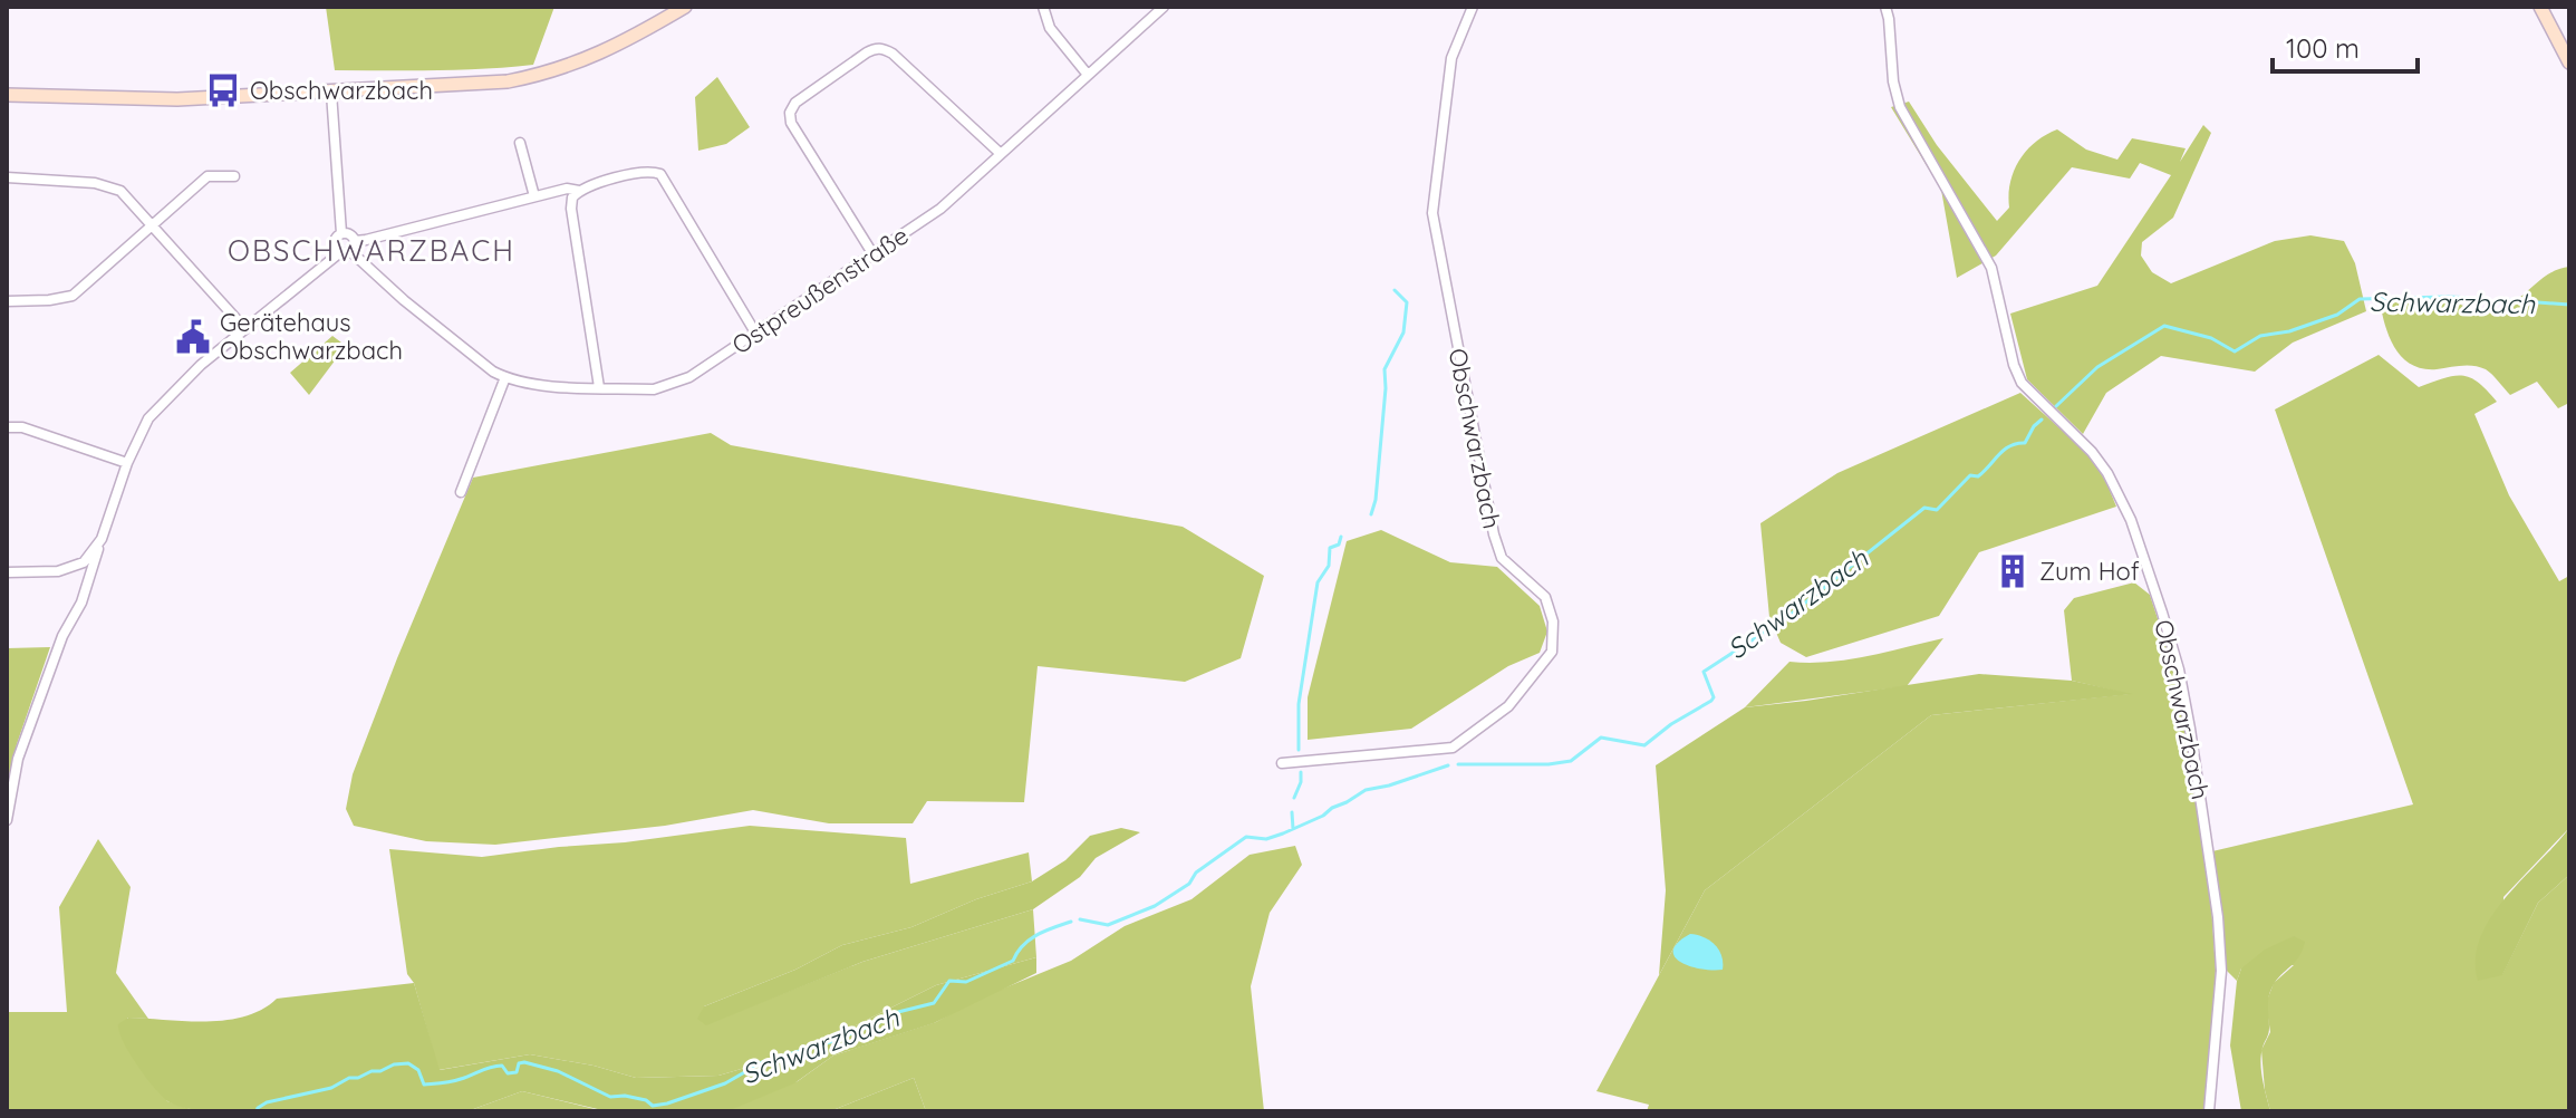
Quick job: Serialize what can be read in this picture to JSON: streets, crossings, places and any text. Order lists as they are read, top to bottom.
{
  "streets": {
    "street": ["Ostpreußenstraße", "Obschwarzbach"]
  },
  "districts": ["OBSCHWARZBACH"],
  "water": ["Schwarzbach"],
  "places": {
    "bus stop": ["Obschwarzbach"],
    "public building": ["Gerätehaus Obschwarzbach"],
    "building": ["Zum Hof"]
  },
  "scale_bar": "100 m"
}
